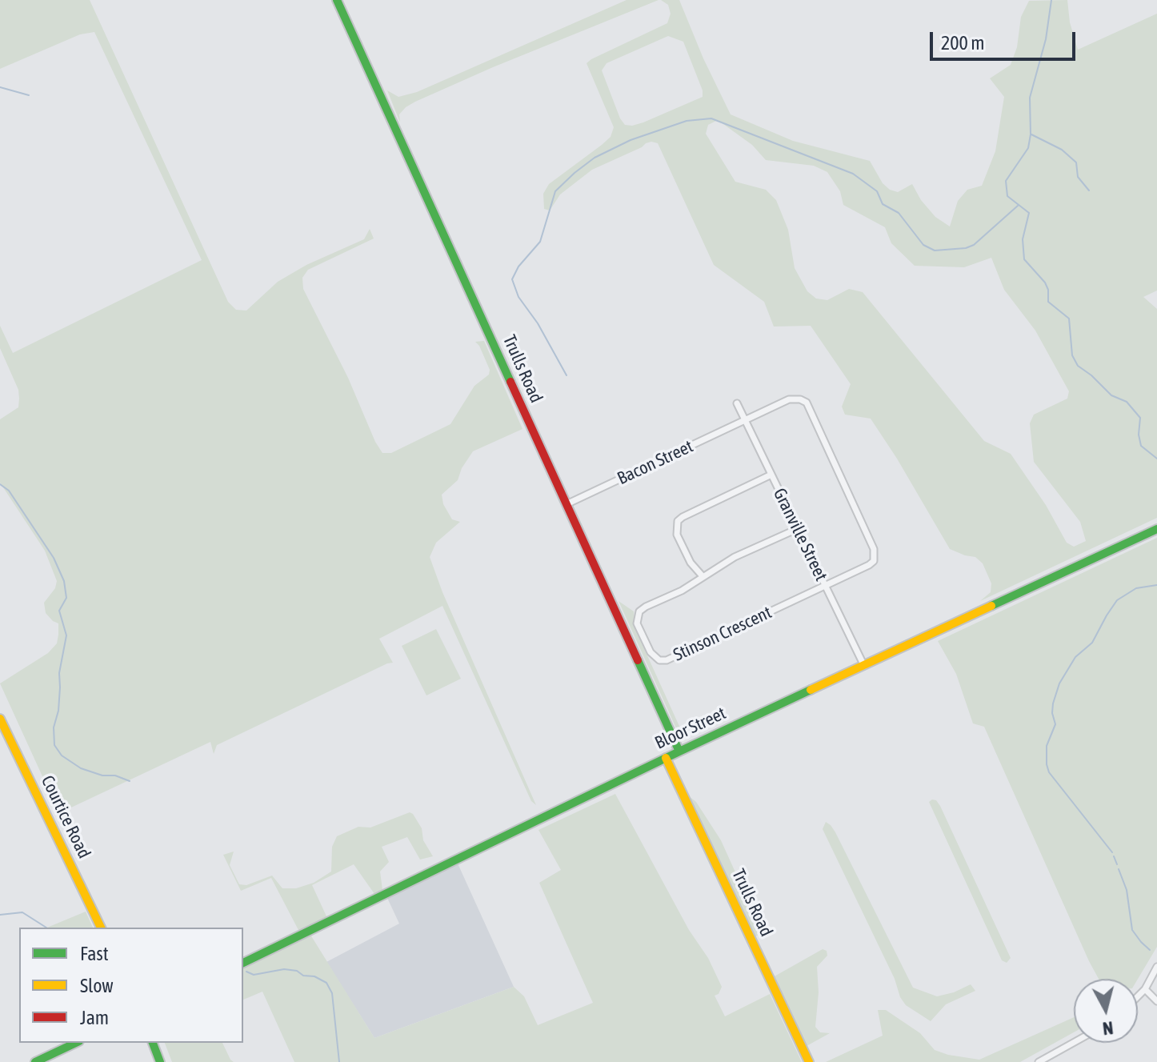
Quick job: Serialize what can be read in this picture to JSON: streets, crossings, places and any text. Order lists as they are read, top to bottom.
{
  "streets": {
    "main road": ["Trulls Road", "Bloor Street", "Courtice Road"],
    "street": ["Bacon Street", "Granville Street", "Stinson Crescent"]
  },
  "crossings": [
    ["Trulls Road", "Bacon Street"],
    ["Trulls Road", "Bloor Street"],
    ["Bacon Street", "Granville Street"],
    ["Bacon Street", "Stinson Crescent"],
    ["Granville Street", "Stinson Crescent"],
    ["Granville Street", "Bloor Street"]
  ],
  "legend": ["Fast", "Slow", "Jam"],
  "scale_bar": "200 m",
  "north": "bottom"
}
